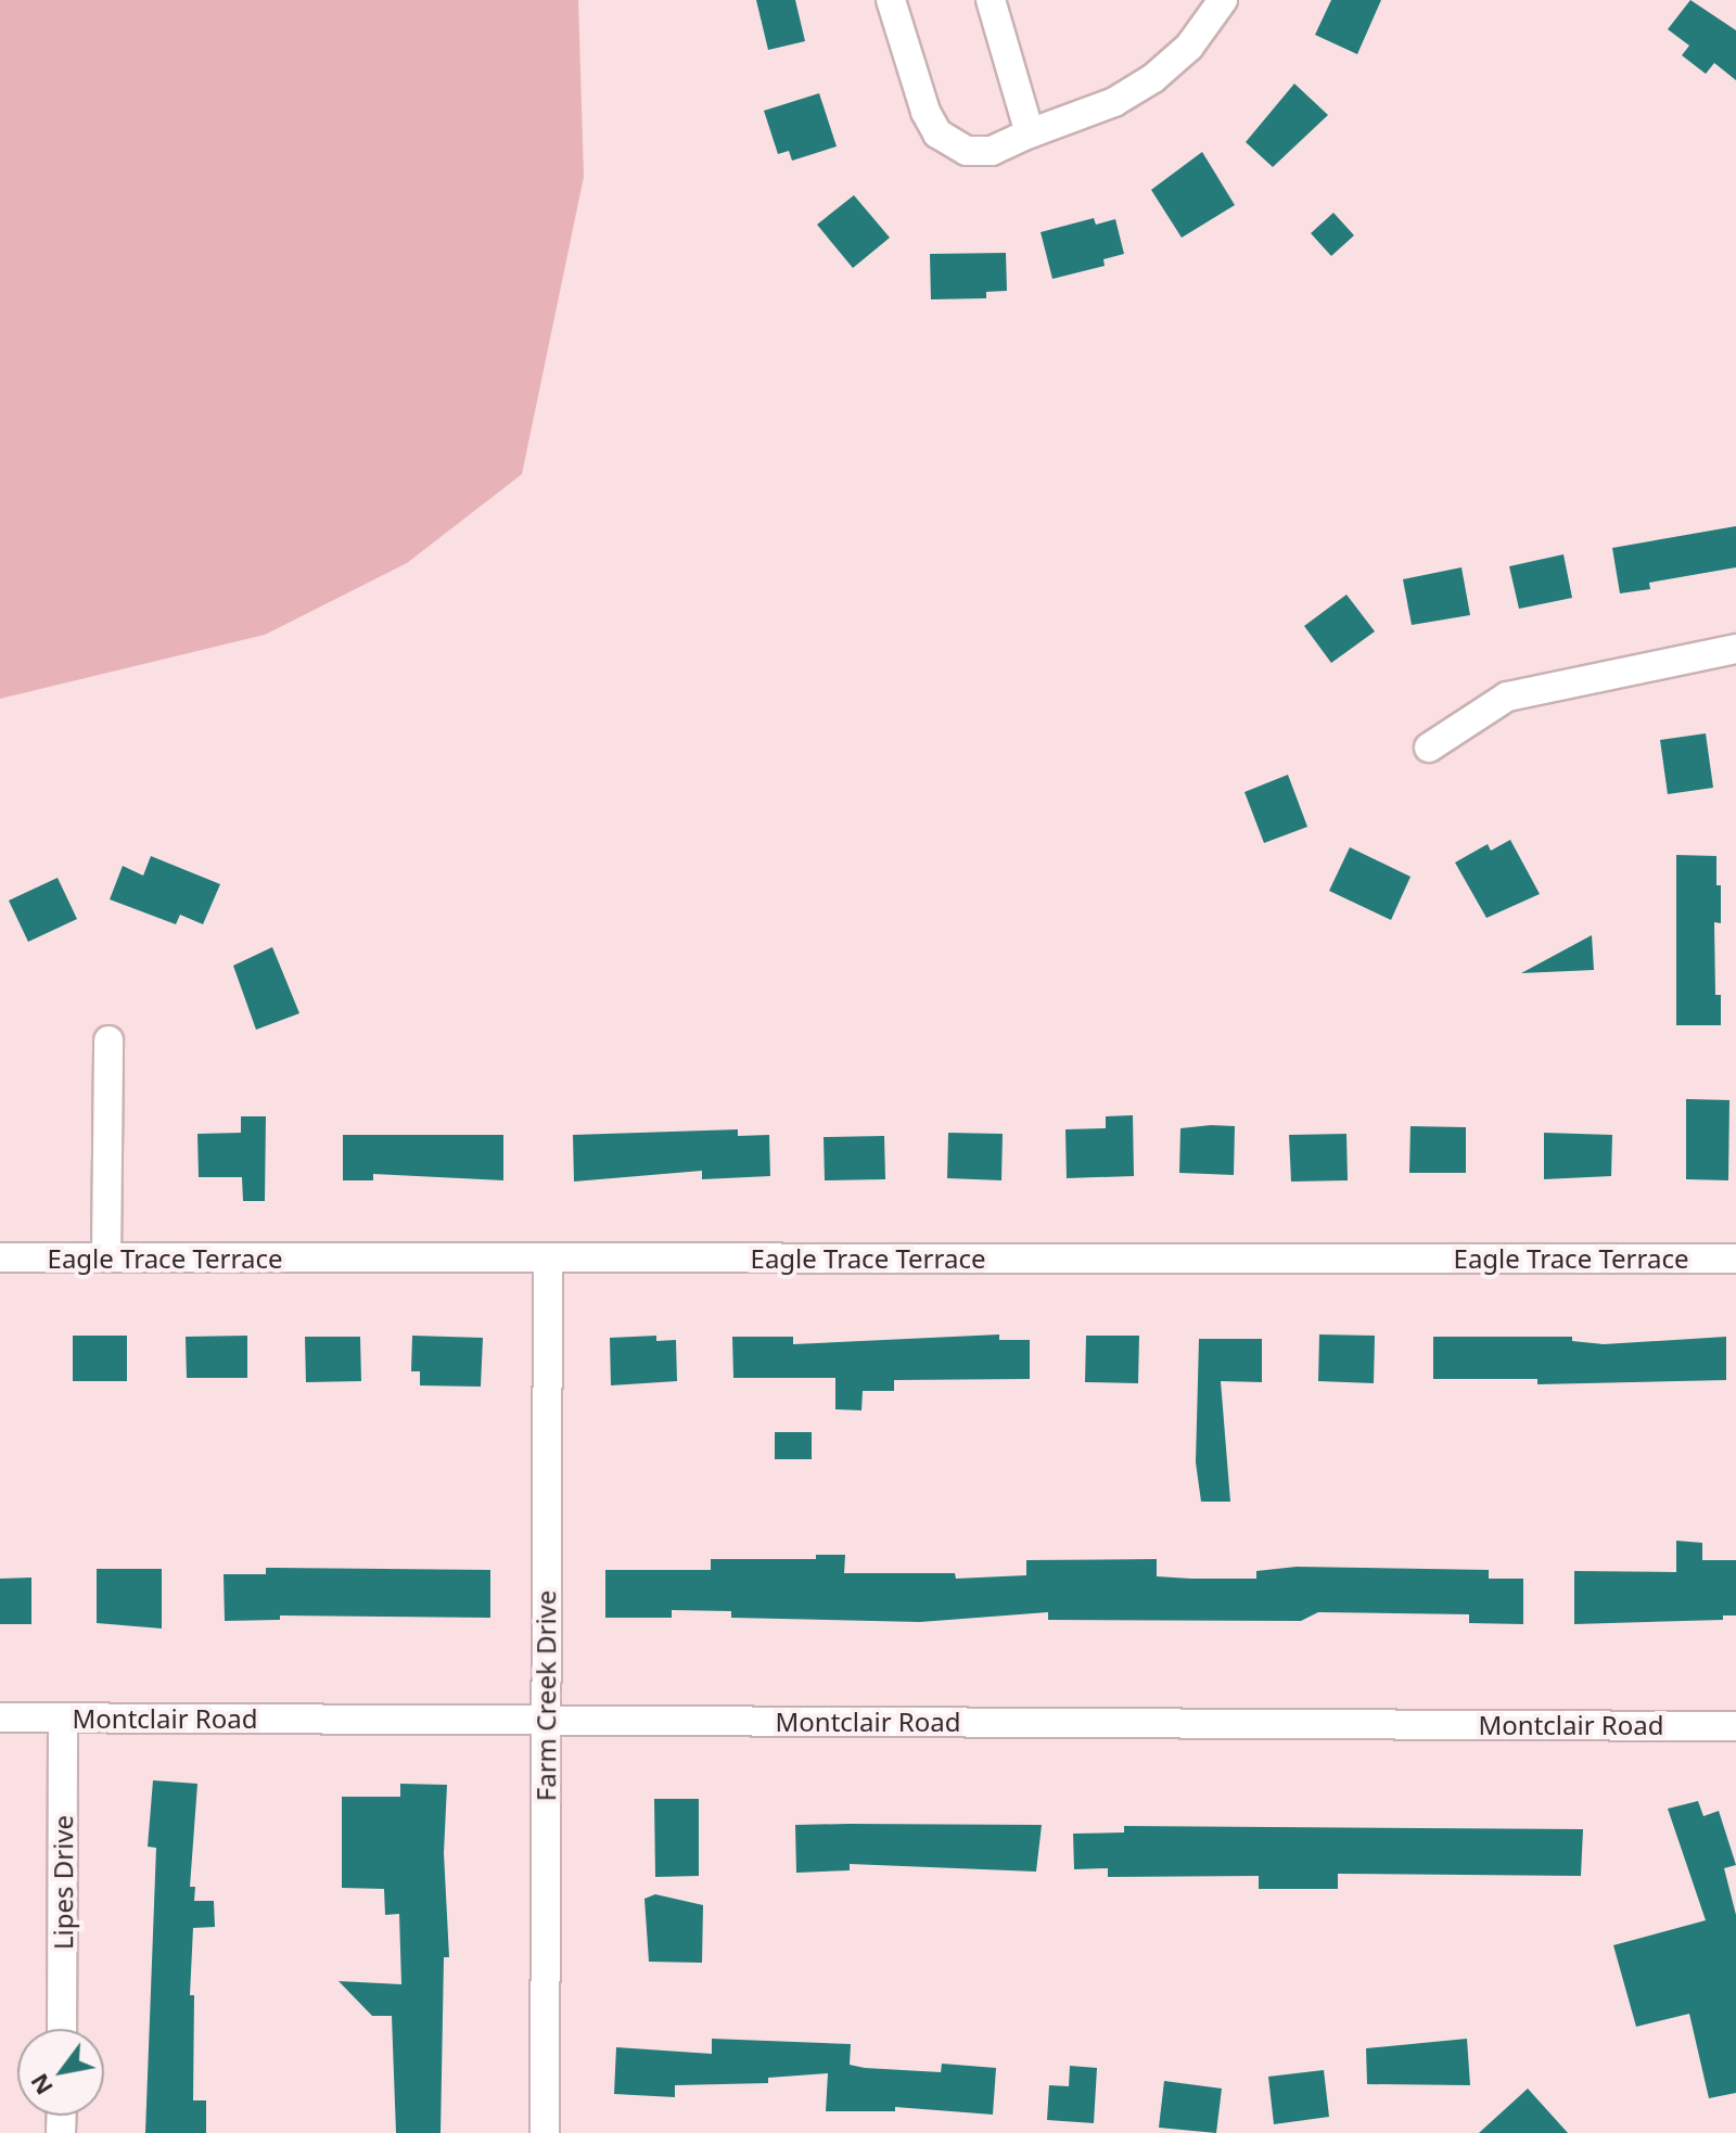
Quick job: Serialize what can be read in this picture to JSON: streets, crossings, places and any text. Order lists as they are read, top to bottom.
{
  "streets": {
    "street": [
      "Eagle Trace Terrace",
      "Farm Creek Drive",
      "Montclair Road",
      "Lipes Drive"
    ]
  },
  "crossings": [
    ["Eagle Trace Terrace", "Farm Creek Drive"],
    ["Farm Creek Drive", "Montclair Road"],
    ["Montclair Road", "Lipes Drive"]
  ],
  "north": "bottom left"
}
